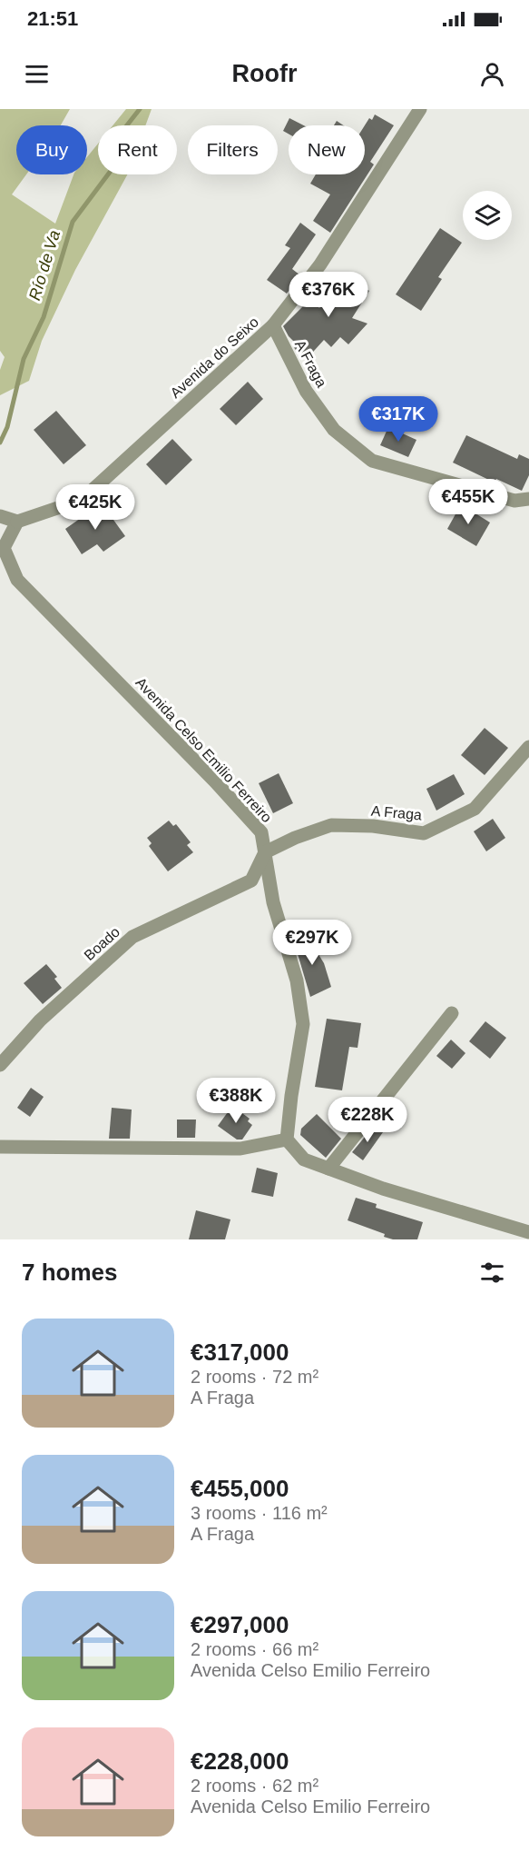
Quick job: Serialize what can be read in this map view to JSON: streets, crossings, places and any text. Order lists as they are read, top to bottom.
{
  "streets": {
    "street": [
      "Avenida do Seixo",
      "A Fraga",
      "Avenida Celso Emilio Ferreiro",
      "Boado"
    ]
  },
  "crossings": [
    ["Avenida do Seixo", "A Fraga"],
    ["Avenida do Seixo", "Avenida Celso Emilio Ferreiro"],
    ["A Fraga", "Avenida Celso Emilio Ferreiro"],
    ["A Fraga", "Boado"],
    ["Avenida Celso Emilio Ferreiro", "Boado"]
  ],
  "water": ["Río de Va"],
  "page": {
    "status": "21:51",
    "header": "Roofr",
    "chip": [
      "Buy",
      "Rent",
      "Filters",
      "New"
    ],
    "price": [
      "€376K",
      "€317K",
      "€455K",
      "€425K",
      "€297K",
      "€388K",
      "€228K"
    ],
    "heading": "7 homes",
    "list": [
      {
        "name": "€317,000",
        "note": "2 rooms · 72 m² · A Fraga"
      },
      {
        "name": "€455,000",
        "note": "3 rooms · 116 m² · A Fraga"
      },
      {
        "name": "€297,000",
        "note": "2 rooms · 66 m² · Avenida Celso Emilio Ferreiro"
      },
      {
        "name": "€228,000",
        "note": "2 rooms · 62 m² · Avenida Celso Emilio Ferreiro"
      }
    ]
  }
}
